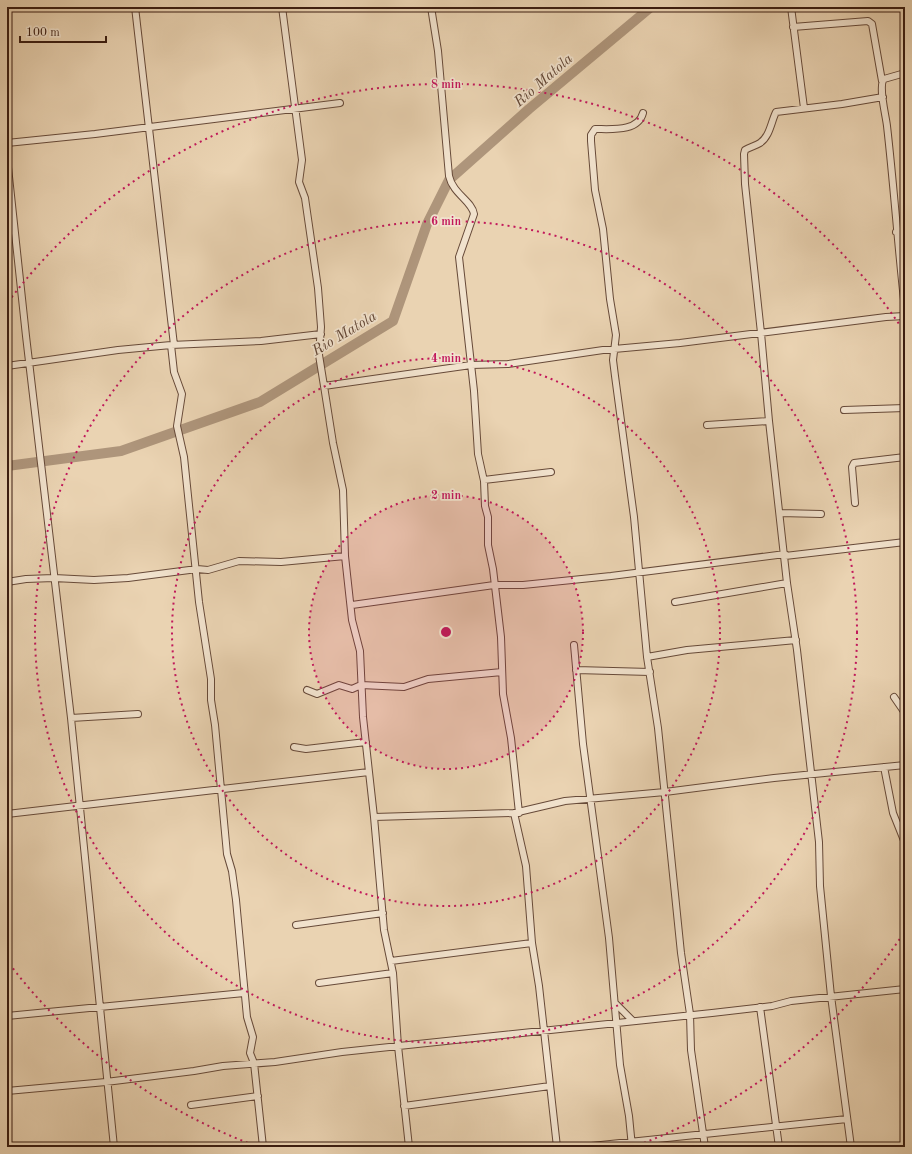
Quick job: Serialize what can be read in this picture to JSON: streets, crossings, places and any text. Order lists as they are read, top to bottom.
{
  "water": ["Rio Matola"],
  "scale_bar": "100 m",
  "rings": [
    "8 min",
    "6 min",
    "4 min",
    "2 min"
  ]
}
